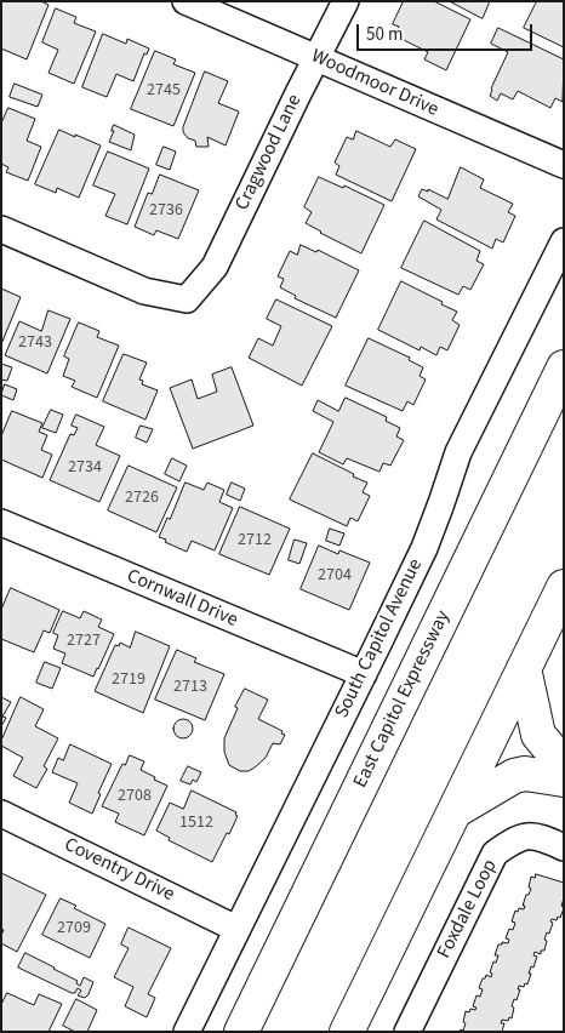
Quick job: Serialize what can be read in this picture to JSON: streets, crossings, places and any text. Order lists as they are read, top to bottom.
{
  "streets": {
    "highway": ["East Capitol Expressway"],
    "street": [
      "Woodmoor Drive",
      "Cragwood Lane",
      "Cornwall Drive",
      "South Capitol Avenue",
      "Coventry Drive",
      "Foxdale Loop"
    ]
  },
  "crossings": [
    ["Woodmoor Drive", "Cragwood Lane"],
    ["Cornwall Drive", "South Capitol Avenue"],
    ["South Capitol Avenue", "Coventry Drive"]
  ],
  "house_numbers": [
    "2745",
    "2736",
    "2743",
    "2734",
    "2726",
    "2712",
    "2704",
    "2727",
    "2719",
    "2713",
    "2708",
    "1512",
    "2709"
  ],
  "scale_bar": "50 m"
}
